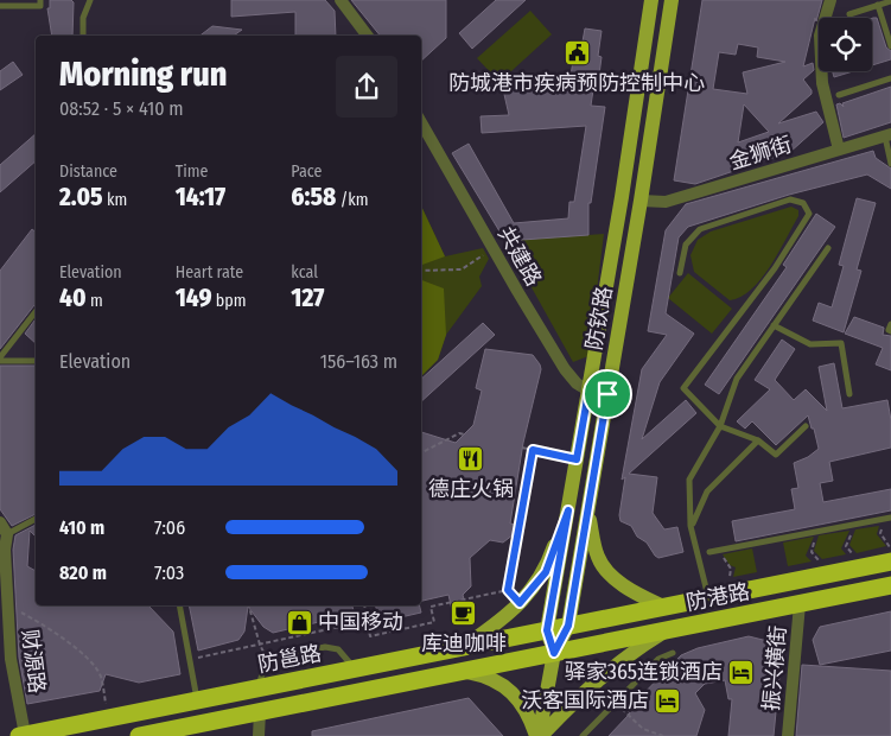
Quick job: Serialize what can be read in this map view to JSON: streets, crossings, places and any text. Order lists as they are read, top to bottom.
{
  "streets": {
    "highway": ["防港路", "防邕路"],
    "main road": ["防钦路"],
    "street": [
      "金狮街",
      "共建路",
      "财源路",
      "振兴横街"
    ]
  },
  "crossings": [
    ["金狮街", "防钦路"],
    ["共建路", "防钦路"],
    ["防钦路", "防港路"],
    ["防钦路", "防邕路"],
    ["防港路", "防邕路"],
    ["防港路", "振兴横街"],
    ["防邕路", "财源路"]
  ],
  "places": {
    "public building": ["防城港市疾病预防控制中心"],
    "restaurant": ["德庄火锅"],
    "cafe": ["库迪咖啡"],
    "shop": ["中国移动"],
    "hotel": ["驿家365连锁酒店", "沃客国际酒店"]
  },
  "page": {
    "heading": ["Morning run", "08:52 · 5 × 410 m"],
    "stats": [
      ["Distance", "2.05 km"],
      ["Time", "14:17"],
      ["Pace", "6:58 /km"],
      ["Elevation", "40 m"],
      ["Heart rate", "149 bpm"],
      ["kcal", "127"]
    ],
    "chart": ["Elevation", "156–163 m"],
    "list": [
      {
        "name": "410 m",
        "note": "7:06"
      },
      {
        "name": "820 m",
        "note": "7:03"
      }
    ]
  }
}
